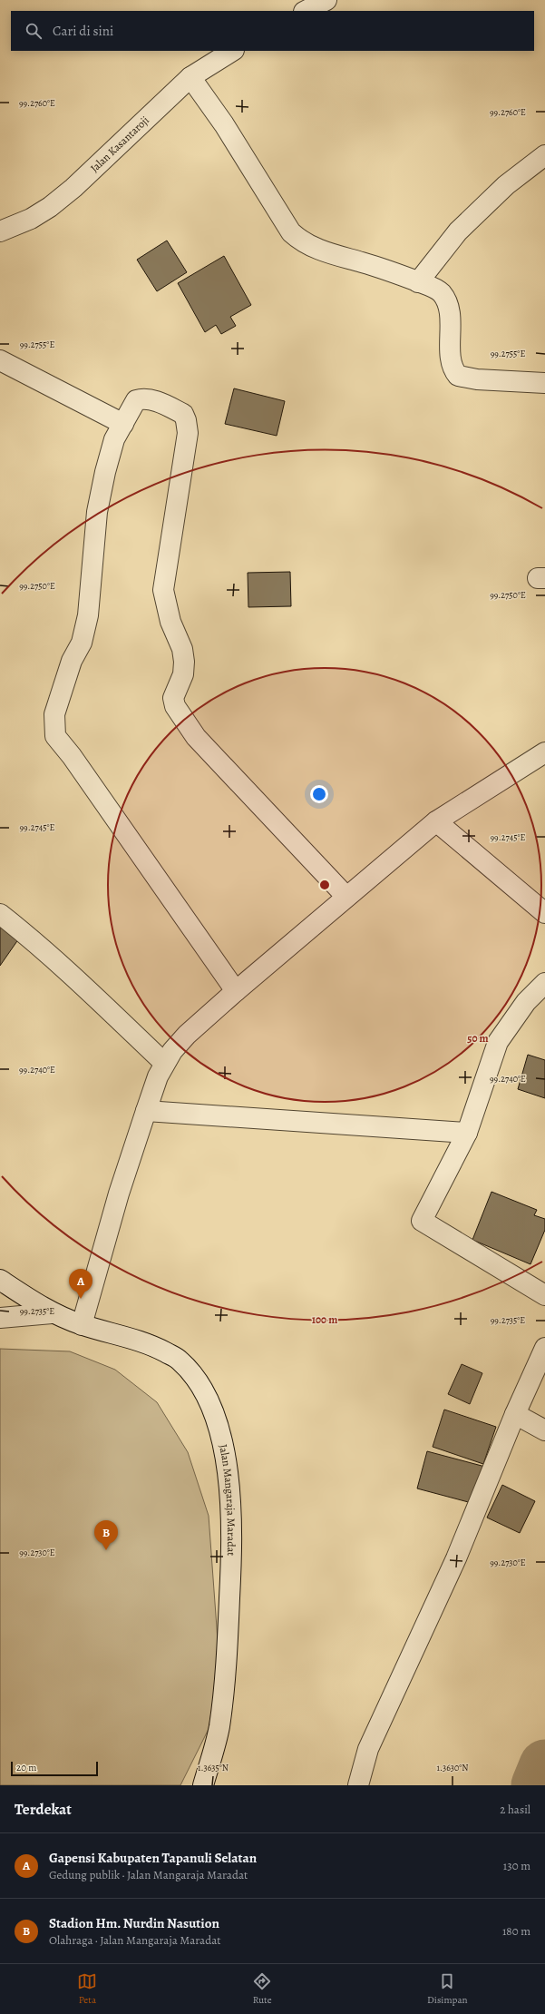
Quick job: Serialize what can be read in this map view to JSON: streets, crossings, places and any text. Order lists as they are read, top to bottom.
{
  "streets": {
    "street": ["Jalan Kasantaroji", "Jalan Mangaraja Maradat"]
  },
  "scale_bar": "20 m",
  "page": {
    "search": "Cari di sini",
    "pins": ["A", "B"],
    "scale": "20 m",
    "heading": ["Terdekat", "2 hasil"],
    "list": [
      {
        "mark": "A",
        "name": "Gapensi Kabupaten Tapanuli Selatan",
        "note": "Gedung publik · Jalan Mangaraja Maradat",
        "value": "130 m"
      },
      {
        "mark": "B",
        "name": "Stadion Hm. Nurdin Nasution",
        "note": "Olahraga · Jalan Mangaraja Maradat",
        "value": "180 m"
      }
    ],
    "nav": ["Peta", "Rute", "Disimpan"]
  },
  "coordinates": [
    "99.2760°E",
    "99.2755°E",
    "99.2750°E",
    "99.2745°E",
    "99.2740°E",
    "99.2735°E",
    "99.2730°E",
    "1.3635°N",
    "1.3630°N"
  ],
  "rings": ["50 m", "100 m"]
}
